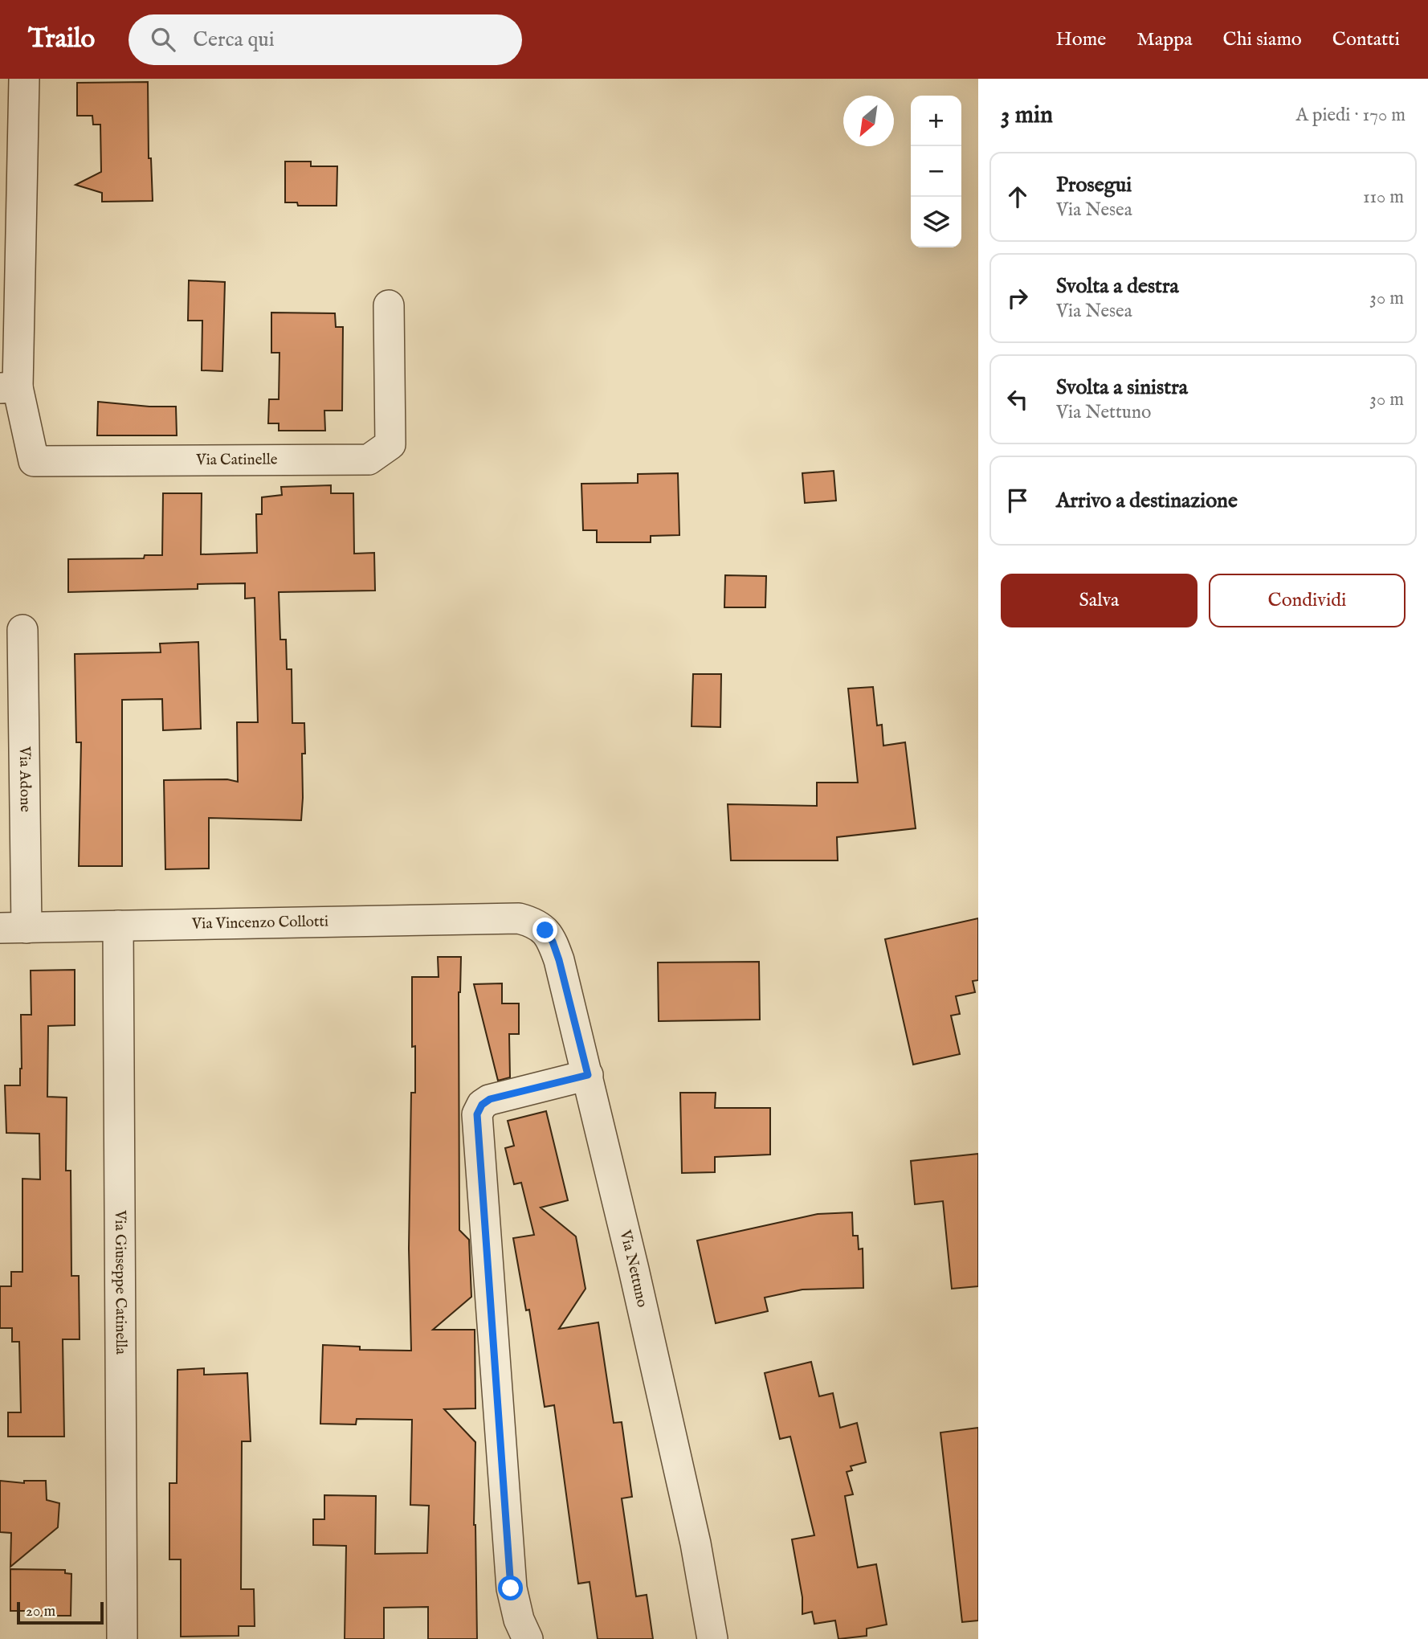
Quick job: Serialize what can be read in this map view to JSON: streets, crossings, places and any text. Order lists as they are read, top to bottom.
{
  "streets": {
    "street": [
      "Via Catinelle",
      "Via Adone",
      "Via Vincenzo Collotti",
      "Via Nettuno",
      "Via Giuseppe Catinella"
    ]
  },
  "crossings": [
    ["Via Adone", "Via Vincenzo Collotti"],
    ["Via Vincenzo Collotti", "Via Nettuno"],
    ["Via Vincenzo Collotti", "Via Giuseppe Catinella"]
  ],
  "scale_bar": "20 m",
  "north": "bottom left",
  "page": {
    "header": "Trailo",
    "search": "Cerca qui",
    "nav": [
      "Home",
      "Mappa",
      "Chi siamo",
      "Contatti"
    ],
    "heading": ["3 min", "A piedi · 170 m"],
    "map_buttons": ["+", "−"],
    "list": [
      ["Prosegui", "Via Nesea", "110 m"],
      ["Svolta a destra", "Via Nesea", "30 m"],
      ["Svolta a sinistra", "Via Nettuno", "30 m"],
      "Arrivo a destinazione"
    ],
    "buttons": ["Salva", "Condividi"],
    "scale": "20 m"
  }
}
